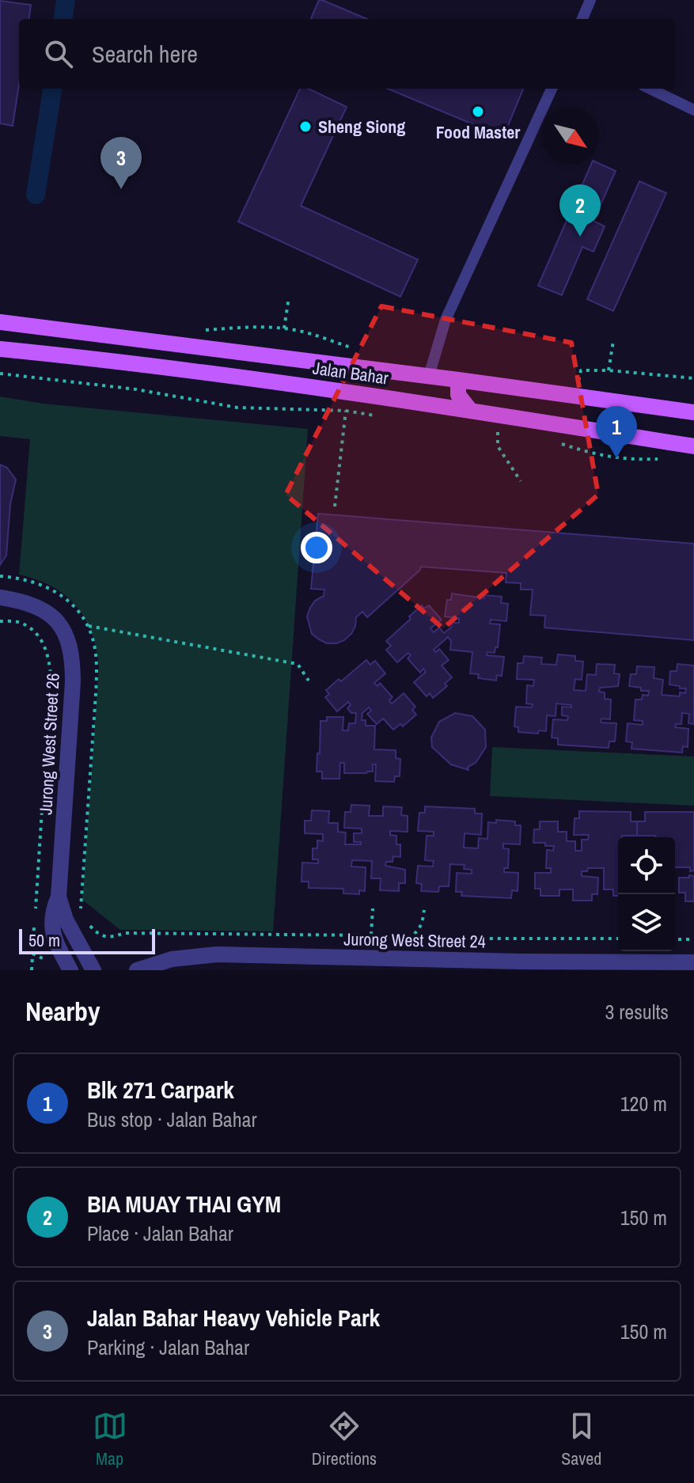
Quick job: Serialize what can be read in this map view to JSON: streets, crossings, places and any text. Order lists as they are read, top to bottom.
{
  "streets": {
    "main road": ["Jalan Bahar"],
    "street": ["Jurong West Street 26", "Jurong West Street 24"]
  },
  "places": ["Food Master", "Sheng Siong"],
  "scale_bar": "50 m",
  "north": "bottom right",
  "page": {
    "search": "Search here",
    "pins": ["3", "2", "1"],
    "scale": "50 m",
    "heading": ["Nearby", "3 results"],
    "list": [
      {
        "mark": "1",
        "name": "Blk 271 Carpark",
        "note": "Bus stop · Jalan Bahar",
        "value": "120 m"
      },
      {
        "mark": "2",
        "name": "BIA MUAY THAI GYM",
        "note": "Place · Jalan Bahar",
        "value": "150 m"
      },
      {
        "mark": "3",
        "name": "Jalan Bahar Heavy Vehicle Park",
        "note": "Parking · Jalan Bahar",
        "value": "150 m"
      }
    ],
    "nav": ["Map", "Directions", "Saved"]
  }
}
